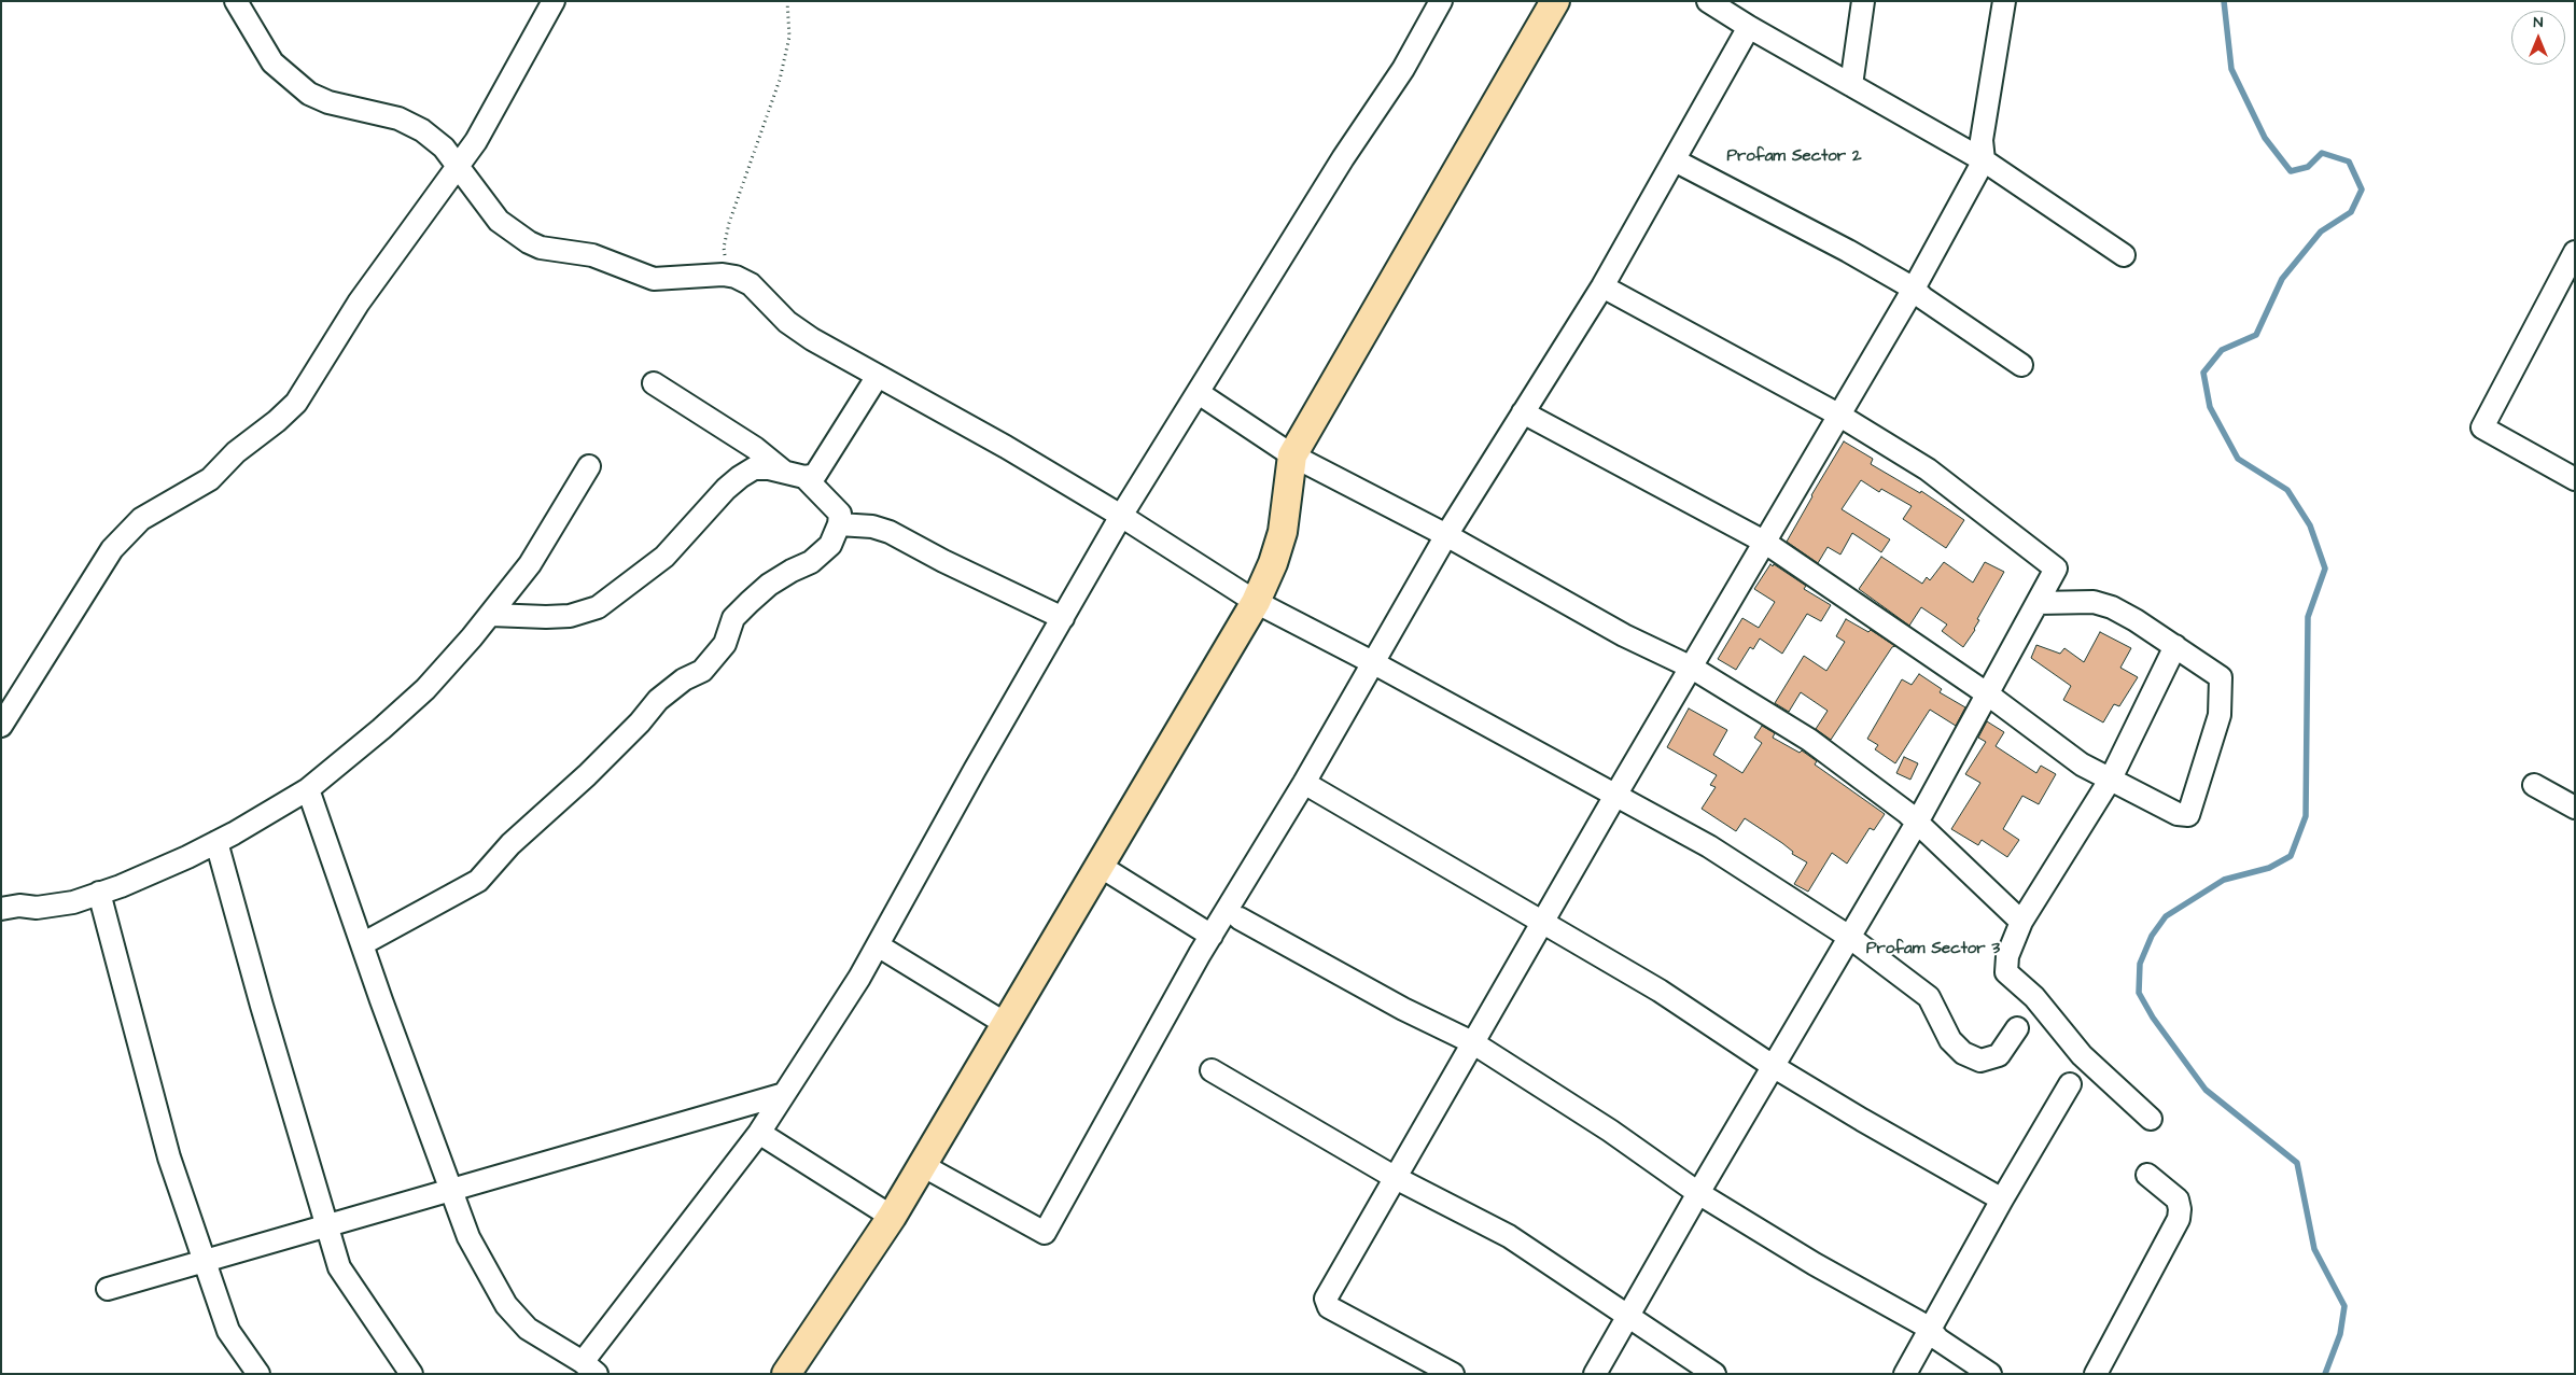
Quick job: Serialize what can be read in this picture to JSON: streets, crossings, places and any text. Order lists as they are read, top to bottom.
{
  "districts": ["Profam Sector 2", "Profam Sector 3"],
  "north": "top"
}
